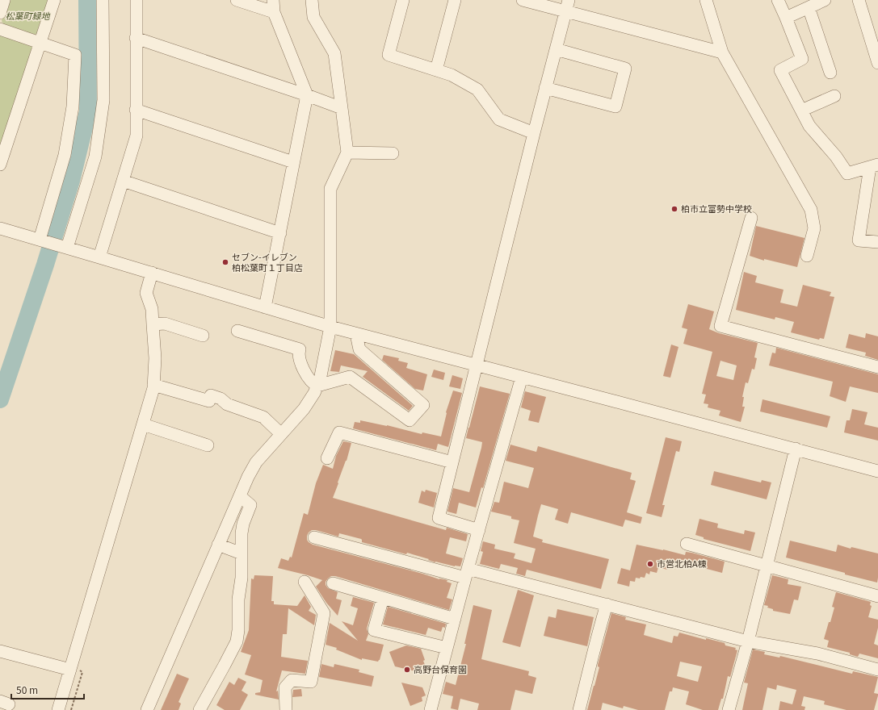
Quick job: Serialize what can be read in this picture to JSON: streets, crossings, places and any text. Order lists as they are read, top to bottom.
{
  "parks": ["松葉町緑地"],
  "places": [
    "柏市立富勢中学校",
    "セブン-イレブン 柏松葉町１丁目店",
    "市営北柏A棟",
    "高野台保育園"
  ],
  "scale_bar": "50 m"
}
